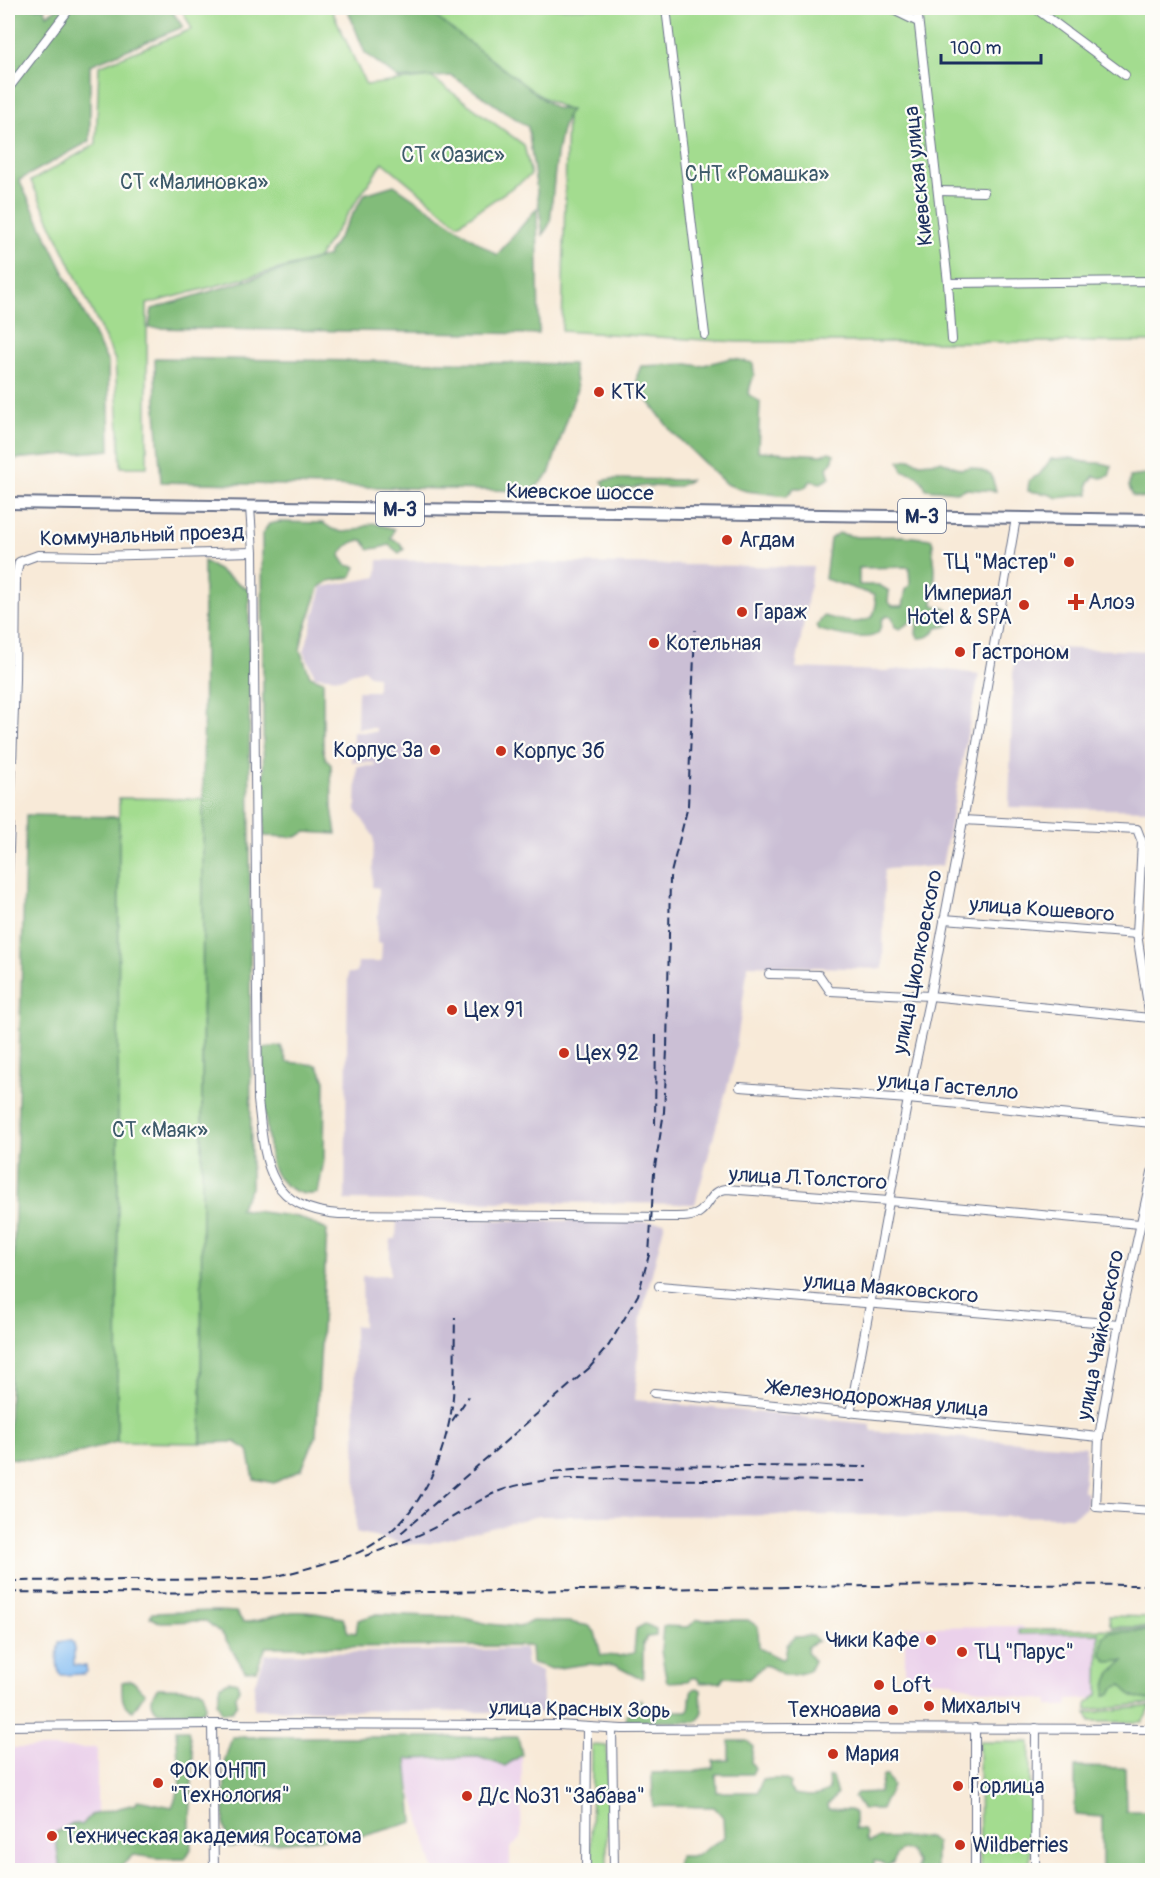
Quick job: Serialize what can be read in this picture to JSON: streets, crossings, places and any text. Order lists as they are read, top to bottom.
{
  "streets": {
    "highway": ["Киевское шоссе", "М-3"],
    "street": [
      "Киевская улица",
      "Коммунальный проезд",
      "улица Кошевого",
      "улица Циолковского",
      "улица Гастелло",
      "улица Л.Толстого",
      "улица Маяковского",
      "улица Чайковского",
      "Железнодорожная улица",
      "улица Красных Зорь"
    ]
  },
  "crossings": [
    ["Киевское шоссе", "Коммунальный проезд"],
    ["Киевское шоссе", "улица Циолковского"],
    ["Коммунальный проезд", "улица Л.Толстого"],
    ["улица Кошевого", "улица Циолковского"],
    ["улица Циолковского", "улица Гастелло"],
    ["улица Циолковского", "улица Л.Толстого"],
    ["улица Циолковского", "улица Маяковского"],
    ["улица Циолковского", "Железнодорожная улица"],
    ["улица Л.Толстого", "улица Чайковского"],
    ["улица Маяковского", "улица Чайковского"],
    ["улица Чайковского", "Железнодорожная улица"]
  ],
  "parks": [
    "СТ «Оазис»",
    "СНТ «Ромашка»",
    "СТ «Малиновка»",
    "СТ «Маяк»"
  ],
  "places": {
    "other": [
      "КТК",
      "Агдам",
      "ТЦ \"Мастер\"",
      "Империал Hotel & SPA",
      "Гараж",
      "Котельная",
      "Гастроном",
      "Корпус 3a",
      "Корпус 3б",
      "Цех 91",
      "Цех 92",
      "Чики Кафе",
      "ТЦ \"Парус\"",
      "Loft",
      "Михалыч",
      "Техноавиа",
      "Мария",
      "ФОК ОНПП \"Технология\"",
      "Горлица",
      "Д/с №31 \"Забава\"",
      "Техническая академия Росатома",
      "Wildberries"
    ],
    "health": ["Алоэ"]
  },
  "scale_bar": "100 m"
}
